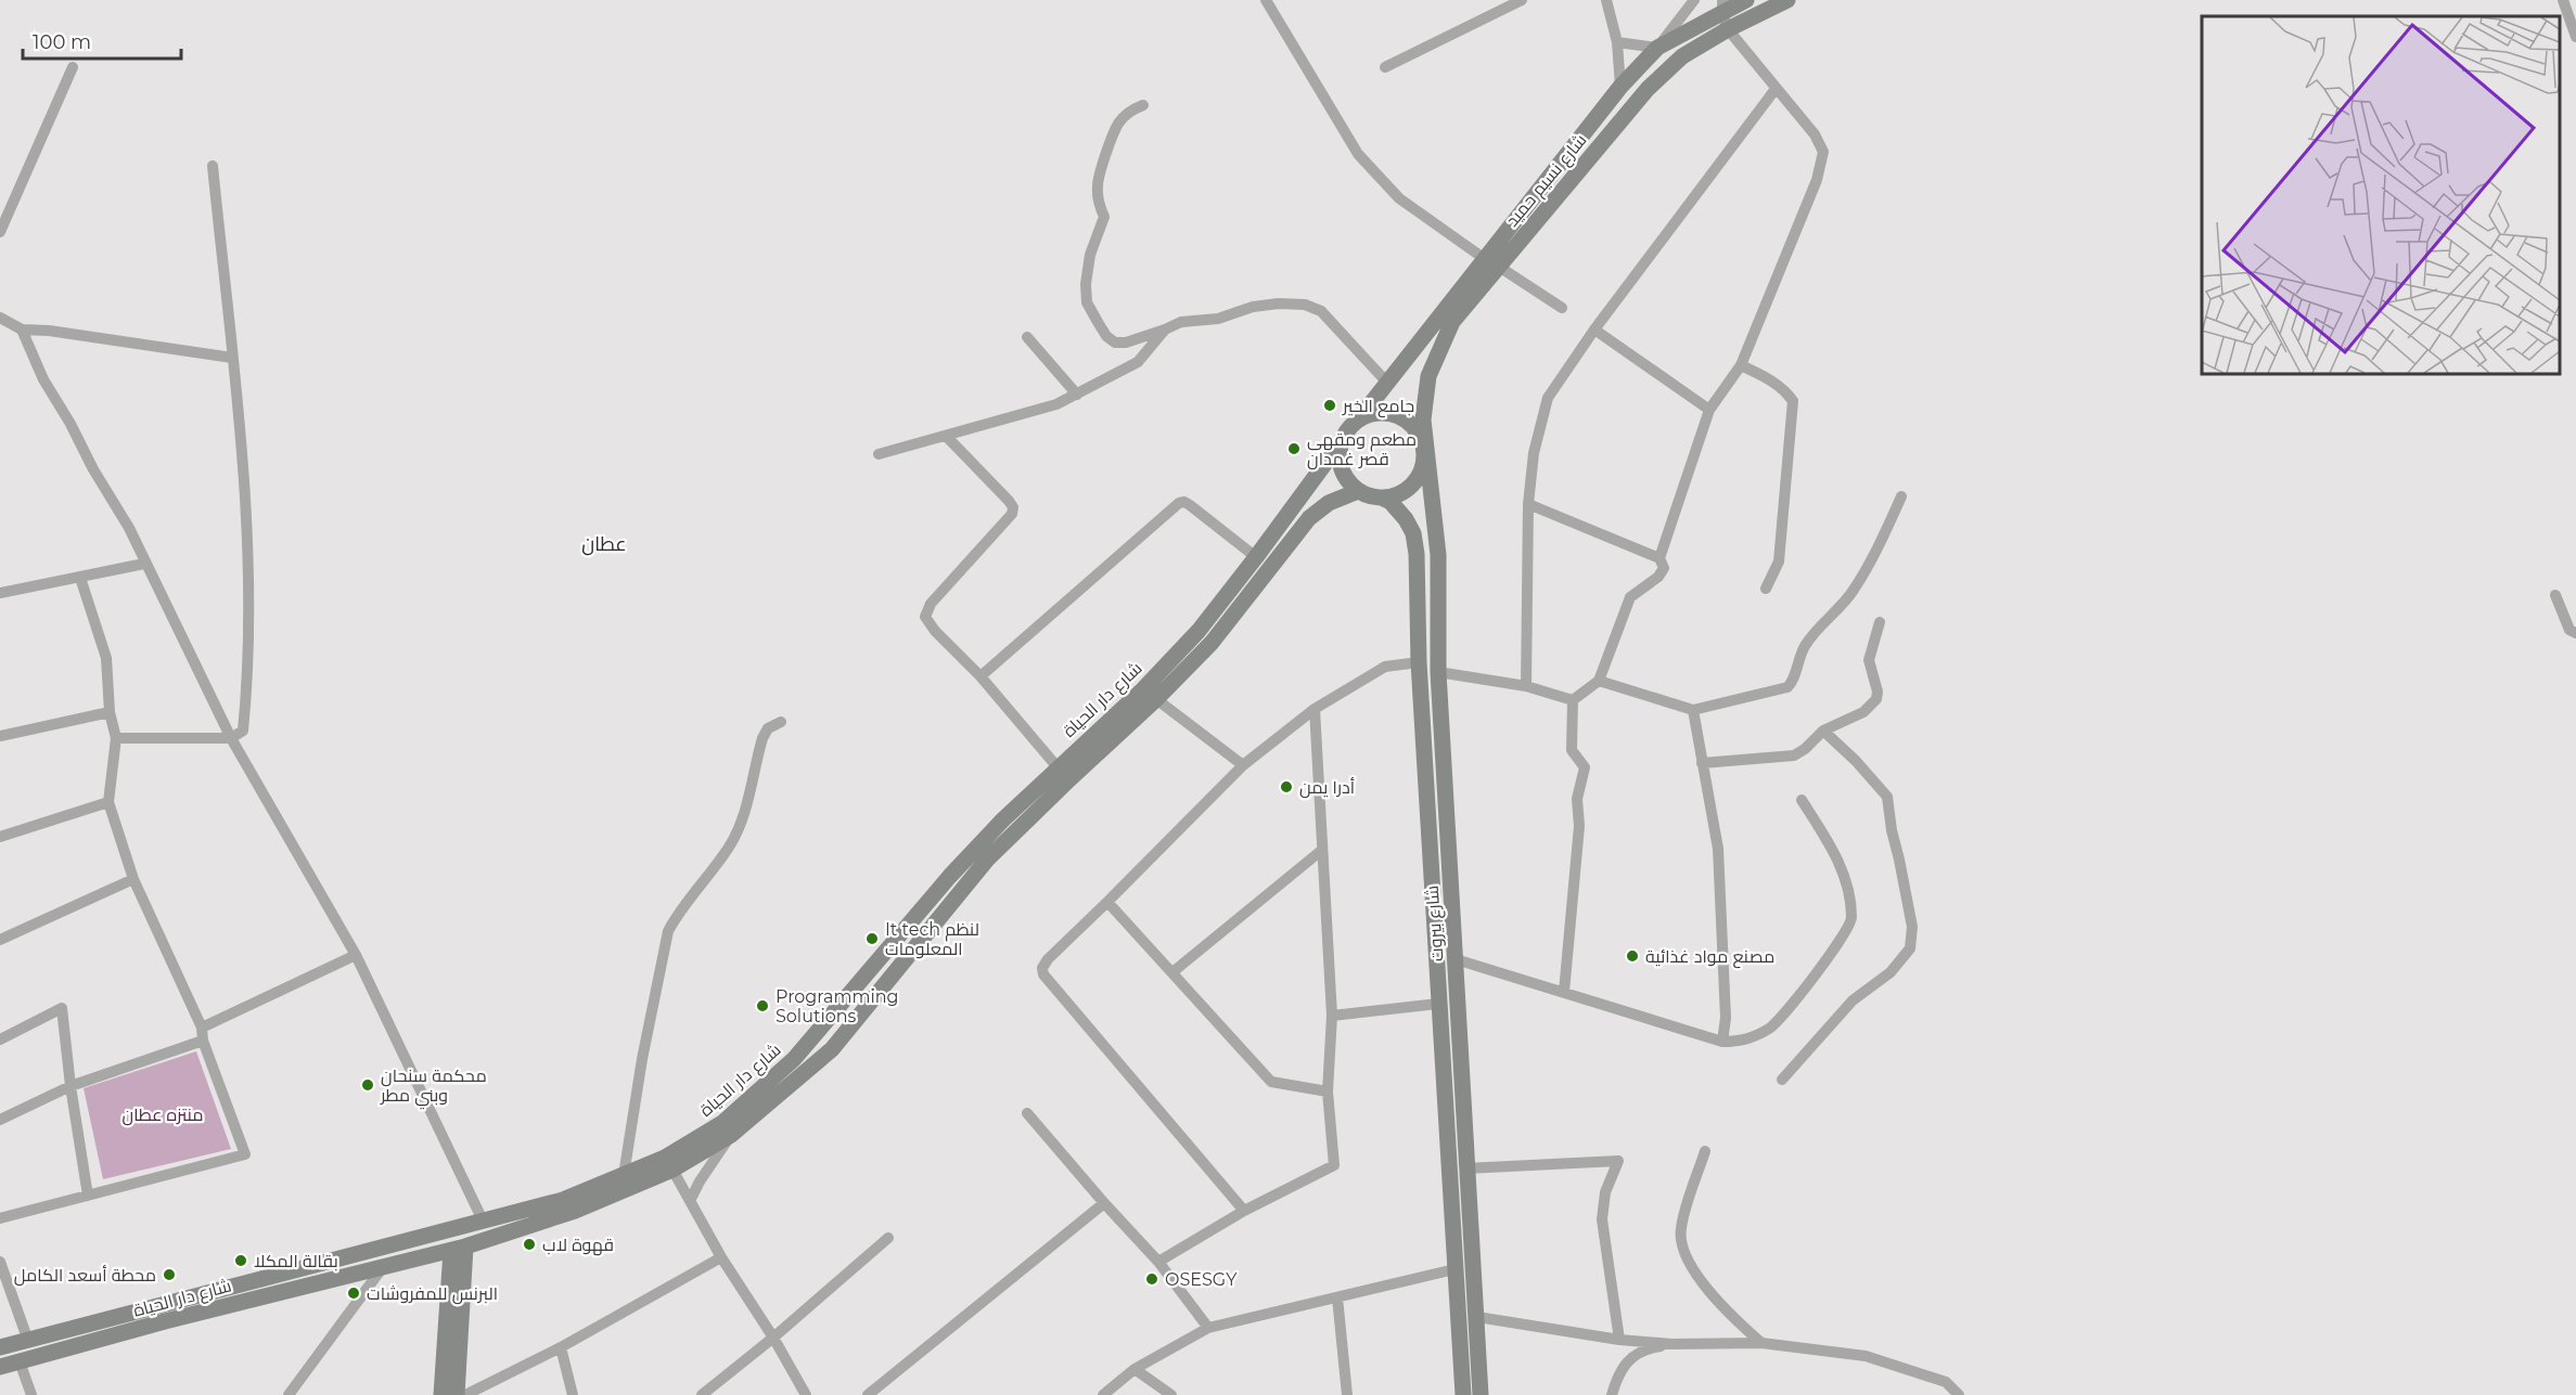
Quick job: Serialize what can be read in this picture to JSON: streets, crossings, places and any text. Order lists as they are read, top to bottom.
{
  "streets": {
    "main road": ["شارع نسيم حميد", "شارع دار الحياة", "شارع بيروت"]
  },
  "crossings": [
    ["شارع نسيم حميد", "شارع دار الحياة"],
    ["شارع نسيم حميد", "شارع بيروت"],
    ["شارع دار الحياة", "شارع بيروت"]
  ],
  "districts": ["عطان"],
  "parks": ["منتزه عطان"],
  "places": [
    "جامع الخير",
    "مطعم ومقهى قصر غمدان",
    "أدرا يمن",
    "It tech لنظم المعلومات",
    "مصنع مواد غذائية",
    "Programming Solutions",
    "محكمة سنحان وبني مطر",
    "قهوة لاب",
    "بقالة المكلا",
    "محطة أسعد الكامل",
    "OSESGY",
    "البرنس للمفروشات"
  ],
  "scale_bar": "100 m"
}
